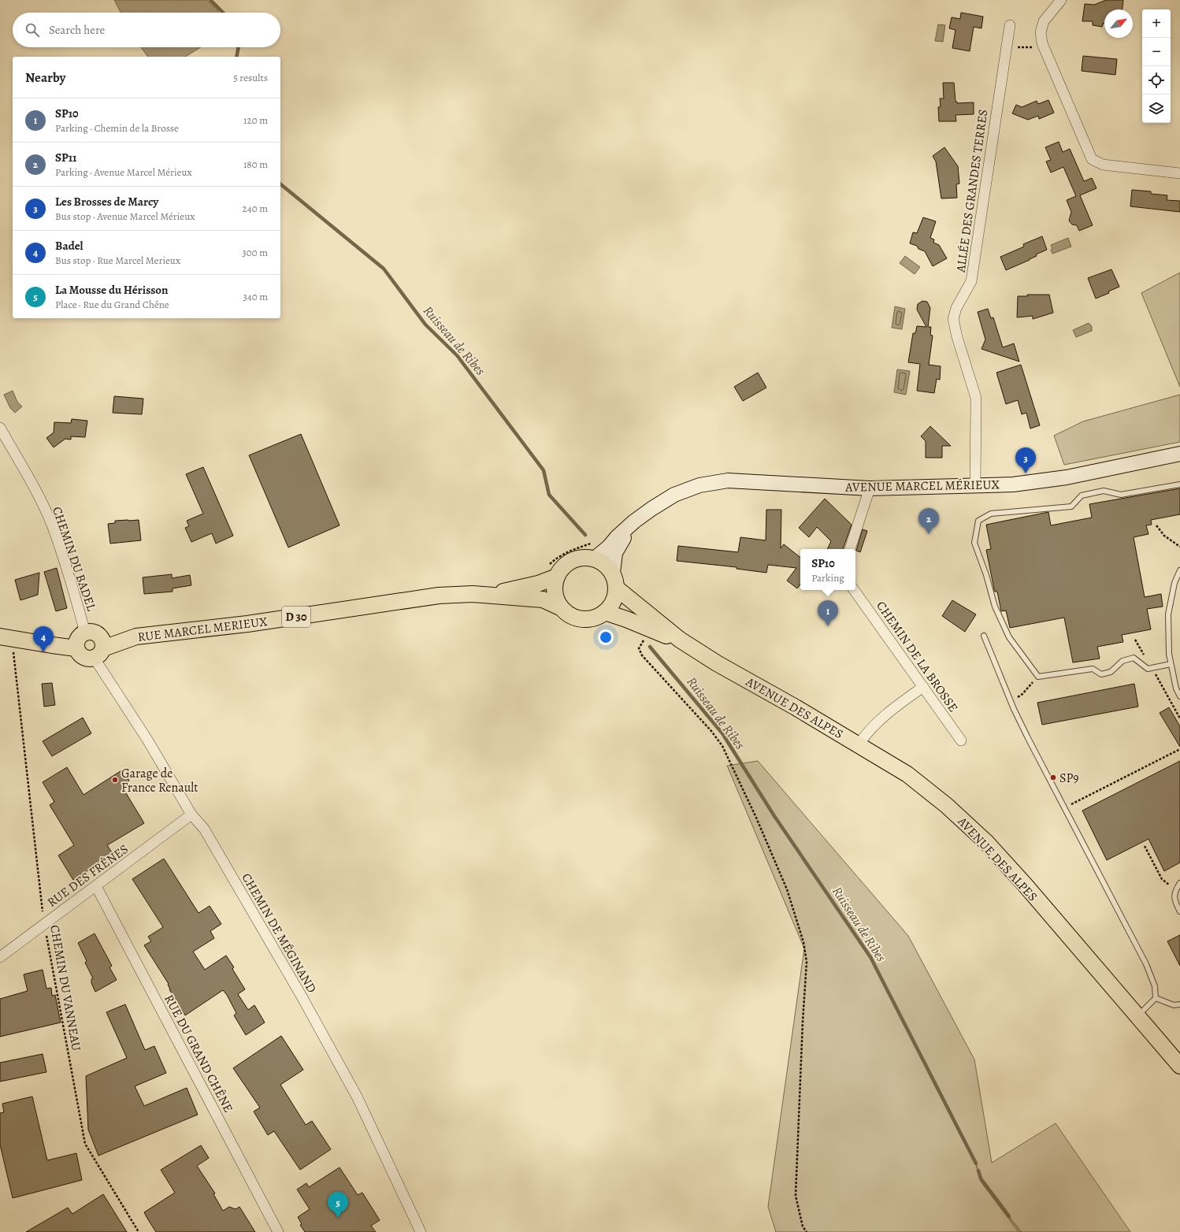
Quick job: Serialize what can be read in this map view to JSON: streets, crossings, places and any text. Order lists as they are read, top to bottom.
{
  "streets": {
    "main road": [
      "AVENUE MARCEL MÉRIEUX",
      "D 30",
      "RUE MARCEL MERIEUX",
      "AVENUE DES ALPES"
    ],
    "street": [
      "ALLÉE DES GRANDES TERRES",
      "CHEMIN DU BADEL",
      "CHEMIN DE LA BROSSE",
      "RUE DES FRÊNES",
      "CHEMIN DE MÉGINAND",
      "RUE DU GRAND CHÊNE"
    ],
    "path": ["CHEMIN DU VANNEAU"]
  },
  "crossings": [
    ["ALLÉE DES GRANDES TERRES", "AVENUE MARCEL MÉRIEUX"],
    ["AVENUE MARCEL MÉRIEUX", "RUE MARCEL MERIEUX"],
    ["AVENUE MARCEL MÉRIEUX", "AVENUE DES ALPES"],
    ["CHEMIN DU BADEL", "RUE MARCEL MERIEUX"],
    ["CHEMIN DU BADEL", "CHEMIN DE MÉGINAND"],
    ["RUE MARCEL MERIEUX", "AVENUE DES ALPES"],
    ["RUE MARCEL MERIEUX", "CHEMIN DE MÉGINAND"],
    ["RUE DES FRÊNES", "CHEMIN DE MÉGINAND"],
    ["RUE DES FRÊNES", "CHEMIN DU VANNEAU"],
    ["RUE DES FRÊNES", "RUE DU GRAND CHÊNE"]
  ],
  "water": ["Ruisseau de Ribes"],
  "places": ["SP9", "Garage de France Renault"],
  "north": "top right",
  "page": {
    "map_buttons": ["+", "−"],
    "search": "Search here",
    "heading": ["Nearby", "5 results"],
    "list": [
      {
        "mark": "1",
        "name": "SP10",
        "note": "Parking · Chemin de la Brosse",
        "value": "120 m"
      },
      {
        "mark": "2",
        "name": "SP11",
        "note": "Parking · Avenue Marcel Mérieux",
        "value": "180 m"
      },
      {
        "mark": "3",
        "name": "Les Brosses de Marcy",
        "note": "Bus stop · Avenue Marcel Mérieux",
        "value": "240 m"
      },
      {
        "mark": "4",
        "name": "Badel",
        "note": "Bus stop · Rue Marcel Merieux",
        "value": "300 m"
      },
      {
        "mark": "5",
        "name": "La Mousse du Hérisson",
        "note": "Place · Rue du Grand Chêne",
        "value": "340 m"
      }
    ],
    "pins": [
      "3",
      "2",
      "1",
      "4",
      "5"
    ],
    "popup": ["SP10", "Parking"]
  }
}
